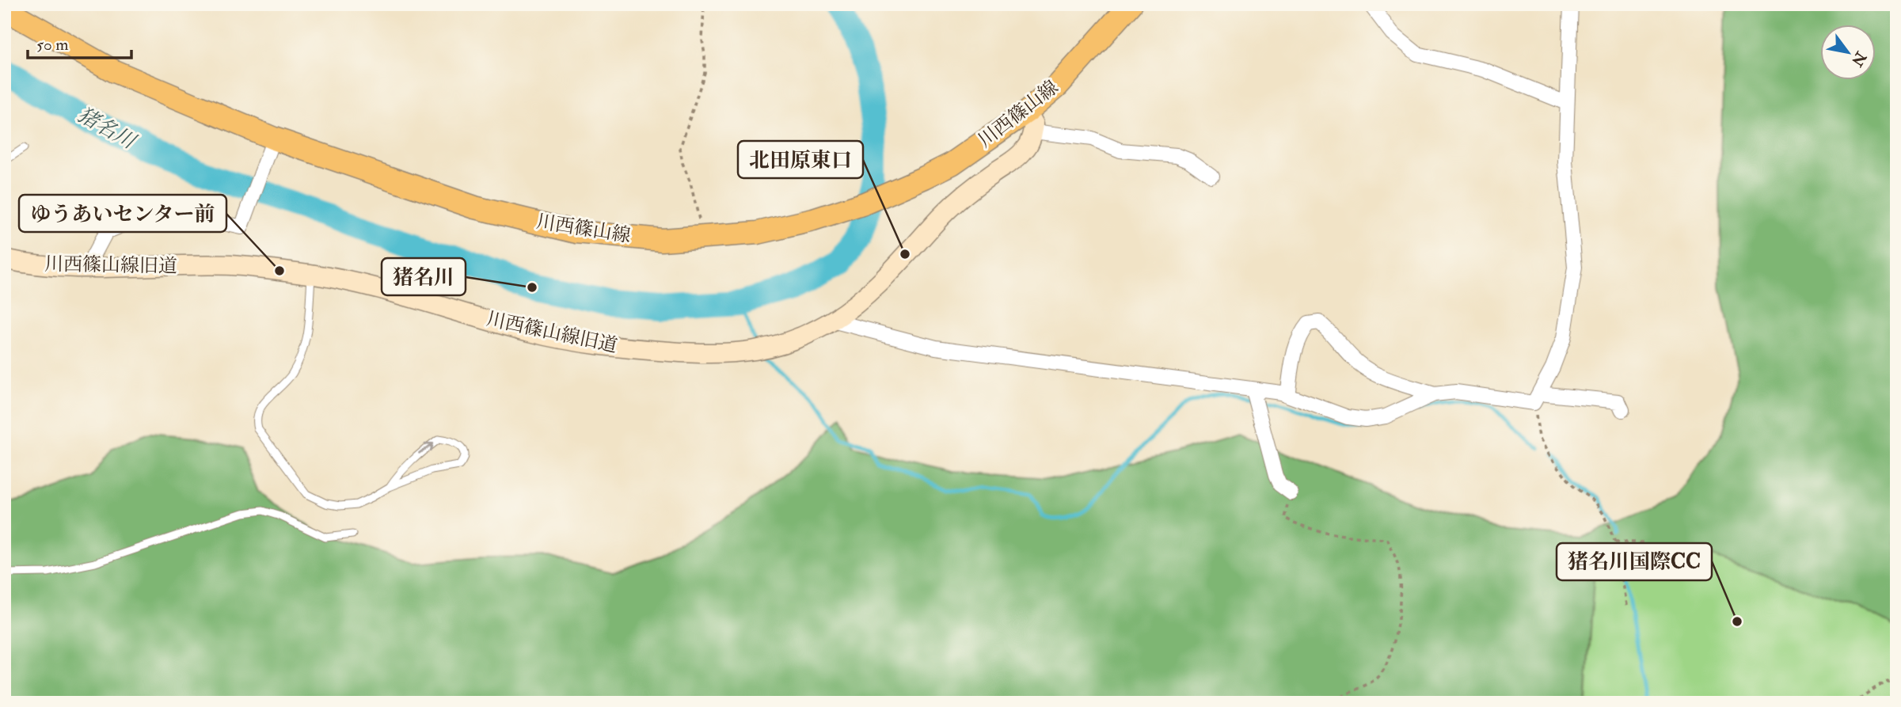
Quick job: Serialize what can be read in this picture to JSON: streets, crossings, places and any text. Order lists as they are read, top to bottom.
{
  "streets": {
    "main road": ["川西篠山線"],
    "street": ["川西篠山線旧道"]
  },
  "crossings": [
    ["川西篠山線", "川西篠山線旧道"]
  ],
  "water": ["猪名川"],
  "places": [
    "北田原東口",
    "ゆうあいセンター前",
    "猪名川",
    "猪名川国際CC"
  ],
  "scale_bar": "50 m",
  "north": "bottom right"
}
